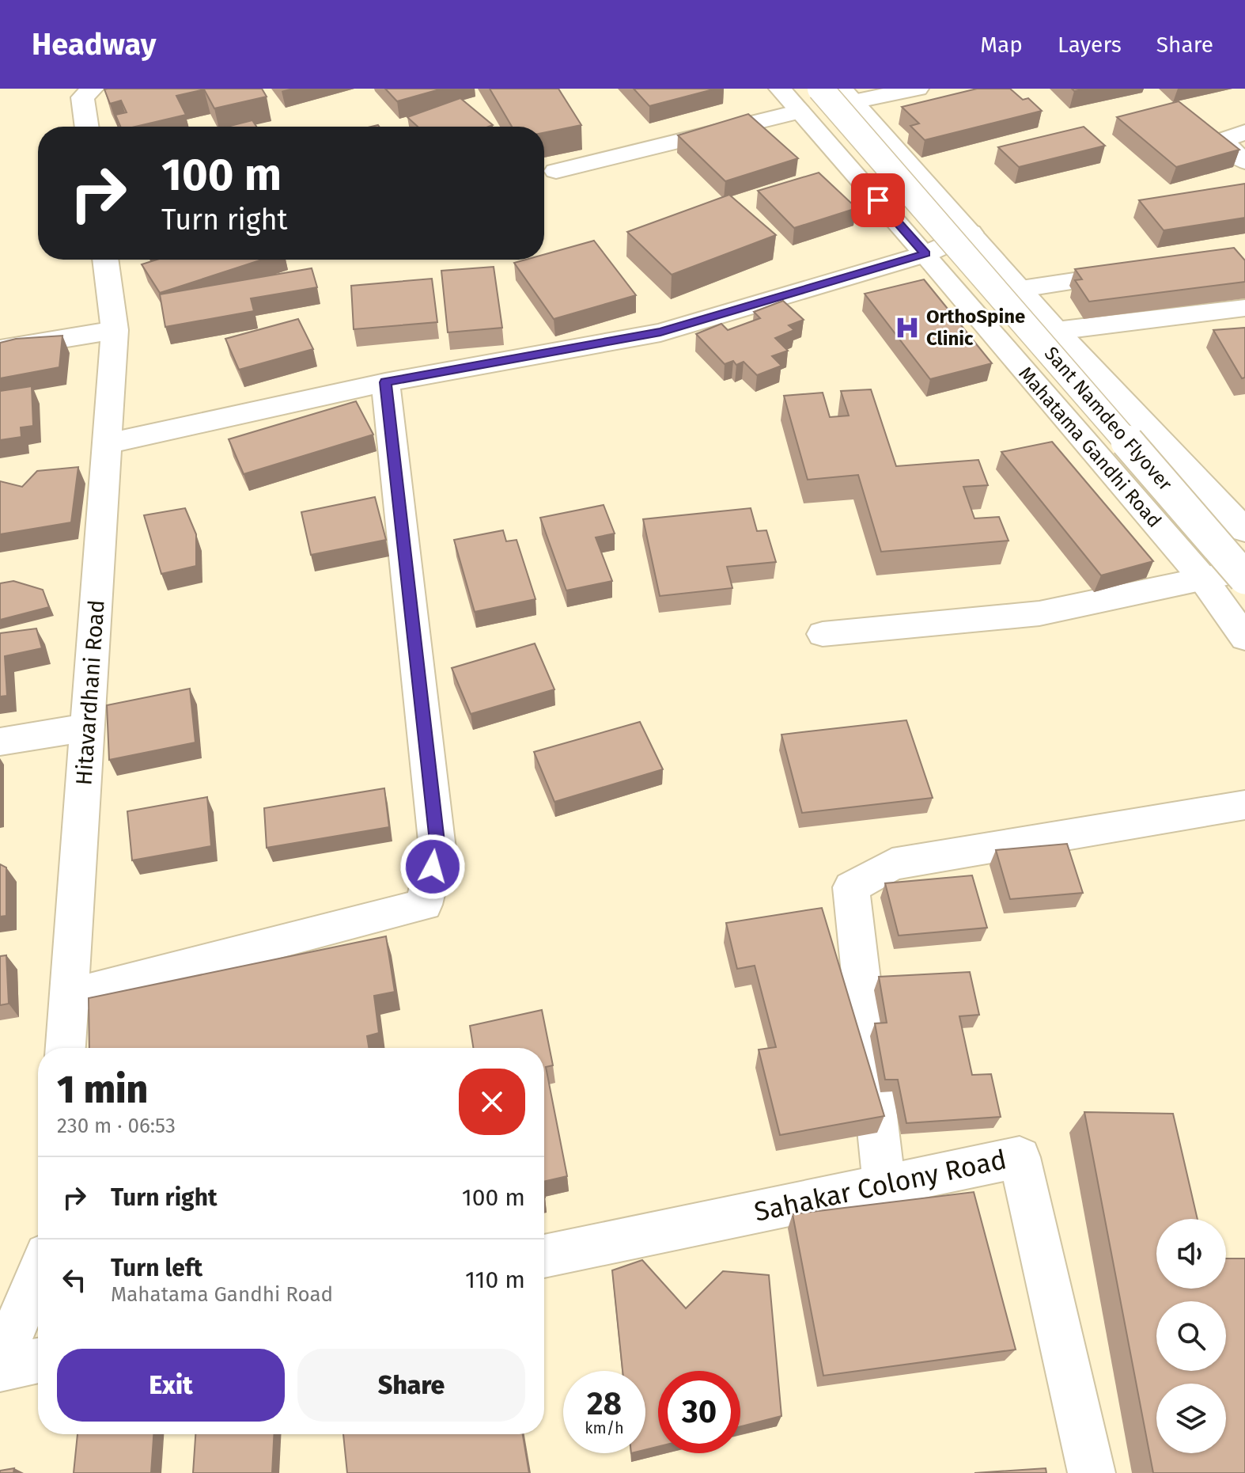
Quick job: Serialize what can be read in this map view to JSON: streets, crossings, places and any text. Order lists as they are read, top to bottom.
{
  "streets": {
    "street": [
      "Sant Namdeo Flyover",
      "Mahatama Gandhi Road",
      "Hitavardhani Road",
      "Sahakar Colony Road"
    ]
  },
  "places": {
    "hospital": ["OrthoSpine Clinic"]
  },
  "page": {
    "header": "Headway",
    "nav": ["Map", "Layers", "Share"],
    "turn": ["100 m", "Turn right"],
    "heading": ["1 min", "230 m · 06:53"],
    "list": [
      {
        "name": "Turn right",
        "value": "100 m"
      },
      {
        "name": "Turn left",
        "note": "Mahatama Gandhi Road",
        "value": "110 m"
      }
    ],
    "buttons": ["Exit", "Share"],
    "speed": "28 km/h",
    "limit": "30"
  }
}
